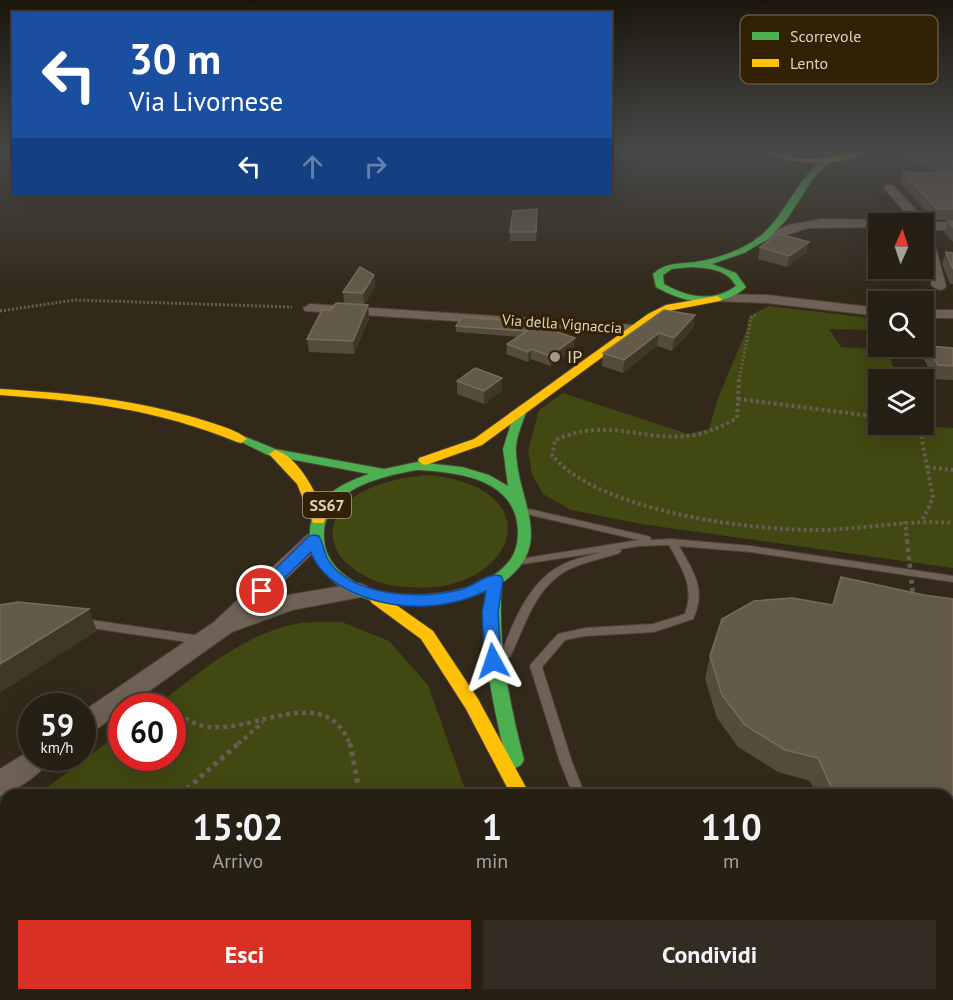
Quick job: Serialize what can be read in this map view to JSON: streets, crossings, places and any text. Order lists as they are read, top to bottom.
{
  "streets": {
    "main road": ["SS67"],
    "street": ["Via della Vignaccia"]
  },
  "crossings": [
    ["Via della Vignaccia", "SS67"]
  ],
  "places": ["IP"],
  "legend": ["Scorrevole", "Lento"],
  "north": "top",
  "page": {
    "turn": ["30 m", "Via Livornese"],
    "speed": "59 km/h",
    "limit": "60",
    "eta": [
      "15:02",
      "Arrivo",
      "1",
      "min",
      "110",
      "m"
    ],
    "buttons": ["Esci", "Condividi"]
  }
}
